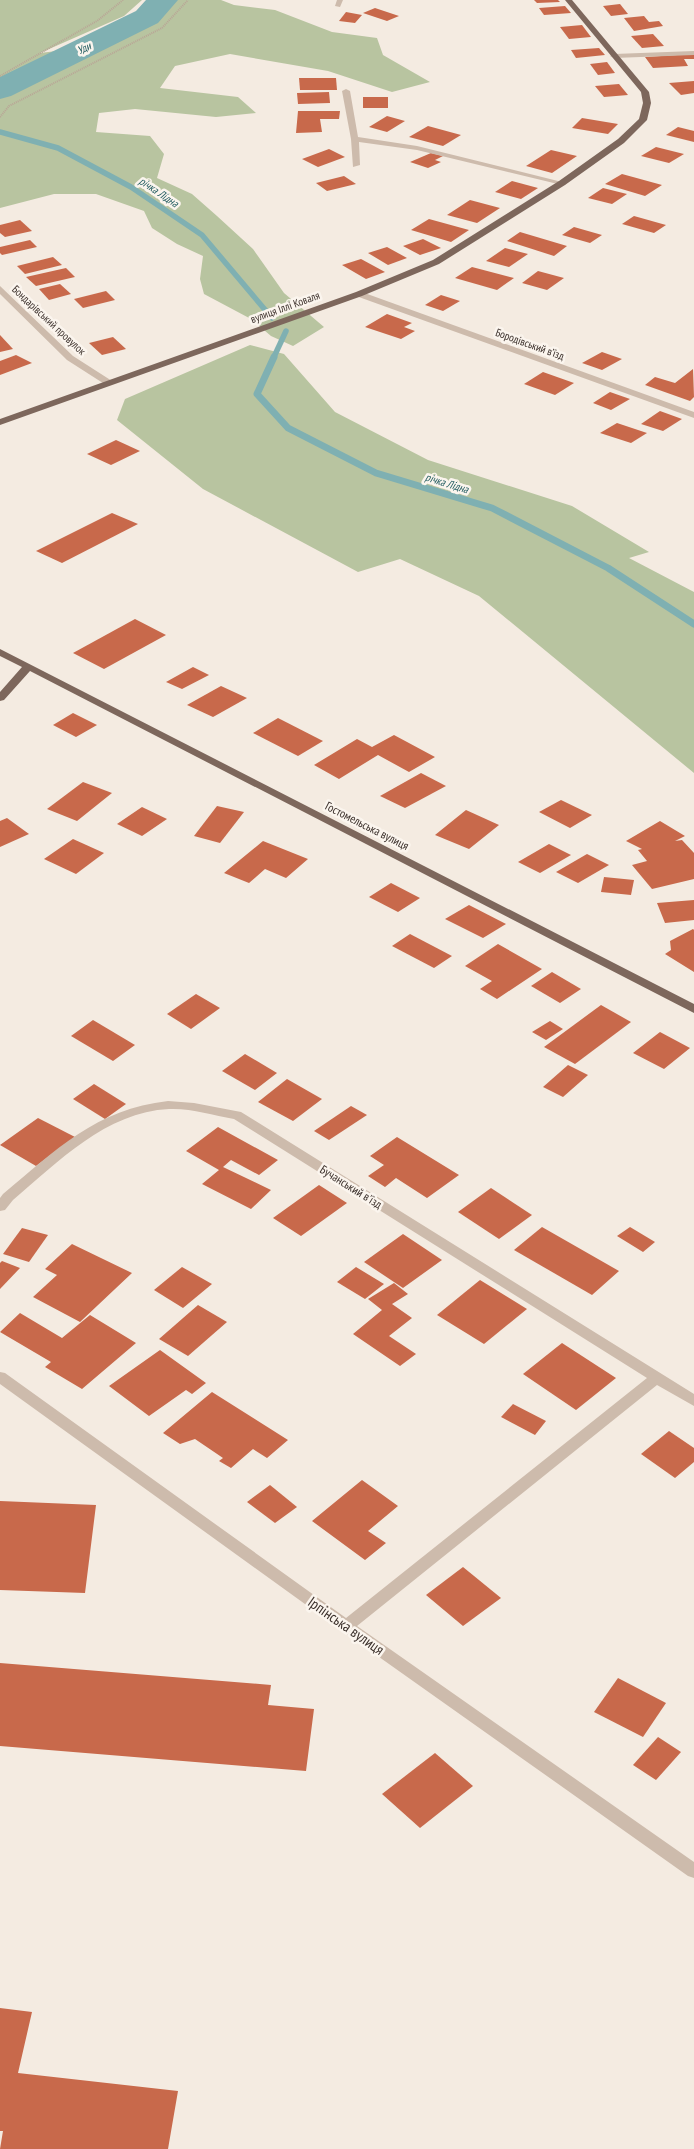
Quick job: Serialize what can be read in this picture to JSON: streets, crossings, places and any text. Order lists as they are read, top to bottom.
{
  "streets": {
    "main road": ["вулиця Іллі Коваля", "Гостомельська вулиця"],
    "street": [
      "Бондарівський провулок",
      "Бородівський в’їзд",
      "Бучанський в'їзд",
      "Ірпінська вулиця"
    ]
  },
  "crossings": [
    ["вулиця Іллі Коваля", "Бондарівський провулок"],
    ["вулиця Іллі Коваля", "Бородівський в’їзд"]
  ],
  "water": ["Уди", "річка Лідна"]
}
